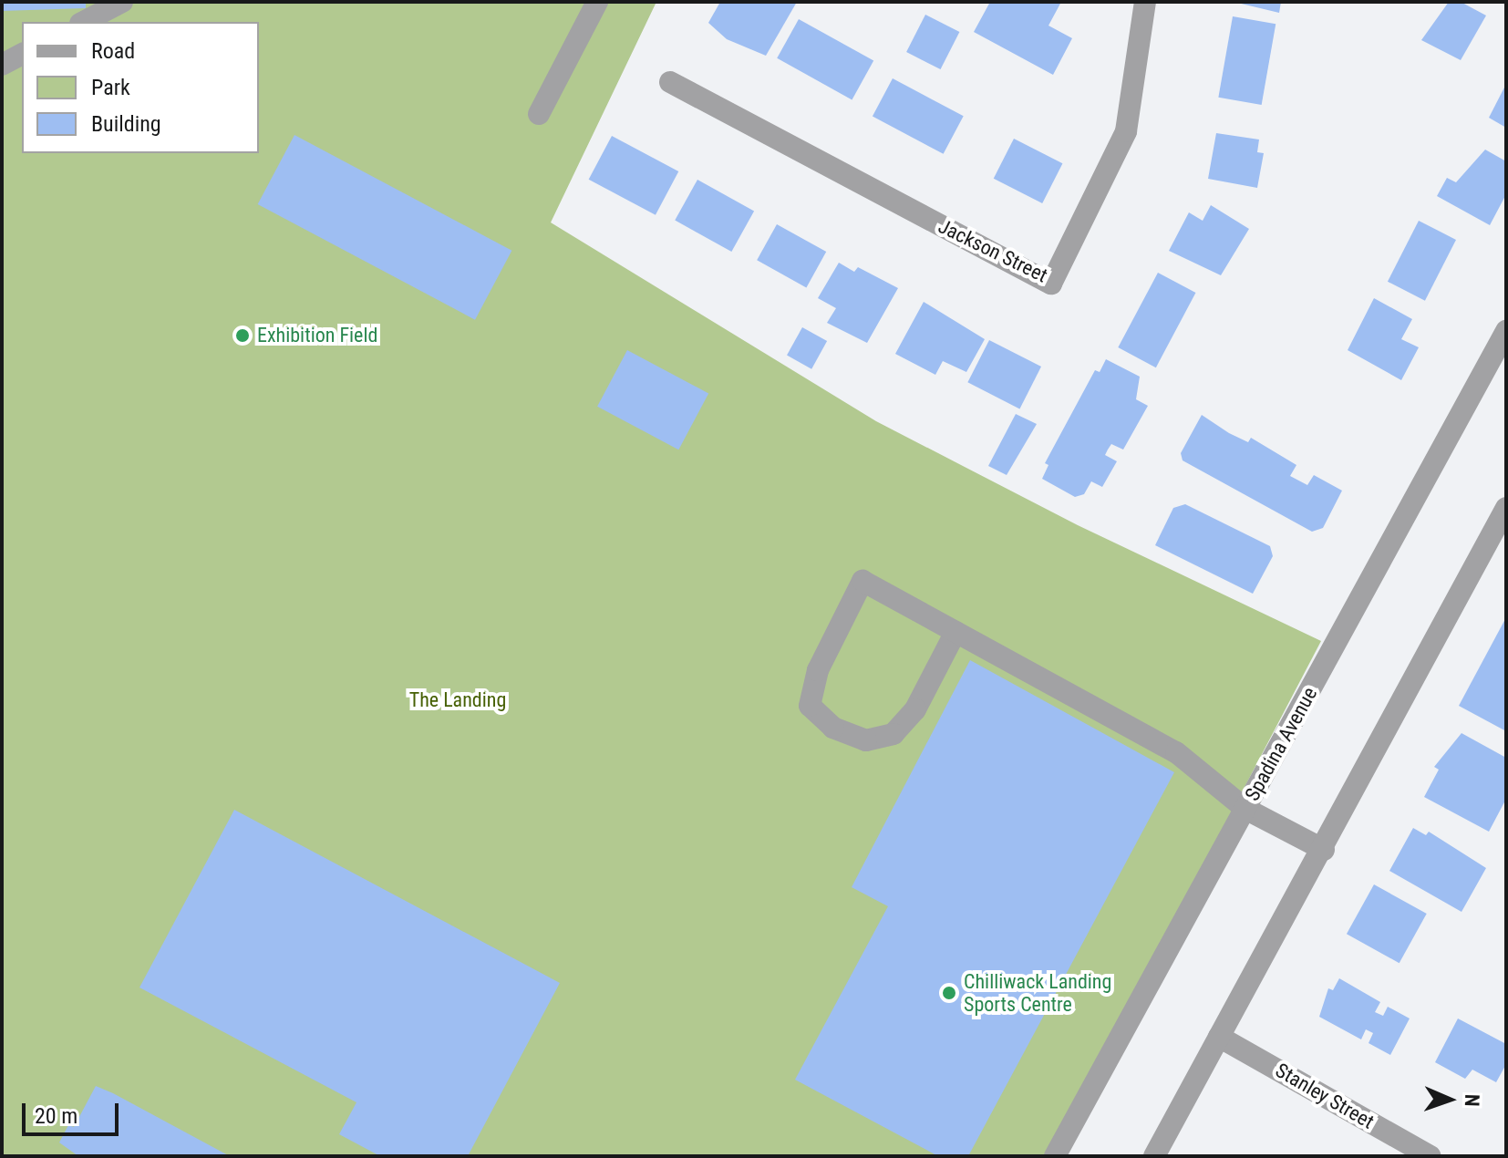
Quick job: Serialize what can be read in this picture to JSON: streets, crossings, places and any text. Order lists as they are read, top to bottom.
{
  "streets": {
    "street": ["Jackson Street", "Spadina Avenue", "Stanley Street"]
  },
  "parks": ["The Landing"],
  "places": ["Exhibition Field", "Chilliwack Landing Sports Centre"],
  "legend": ["Road", "Park", "Building"],
  "scale_bar": "20 m",
  "north": "right"
}
